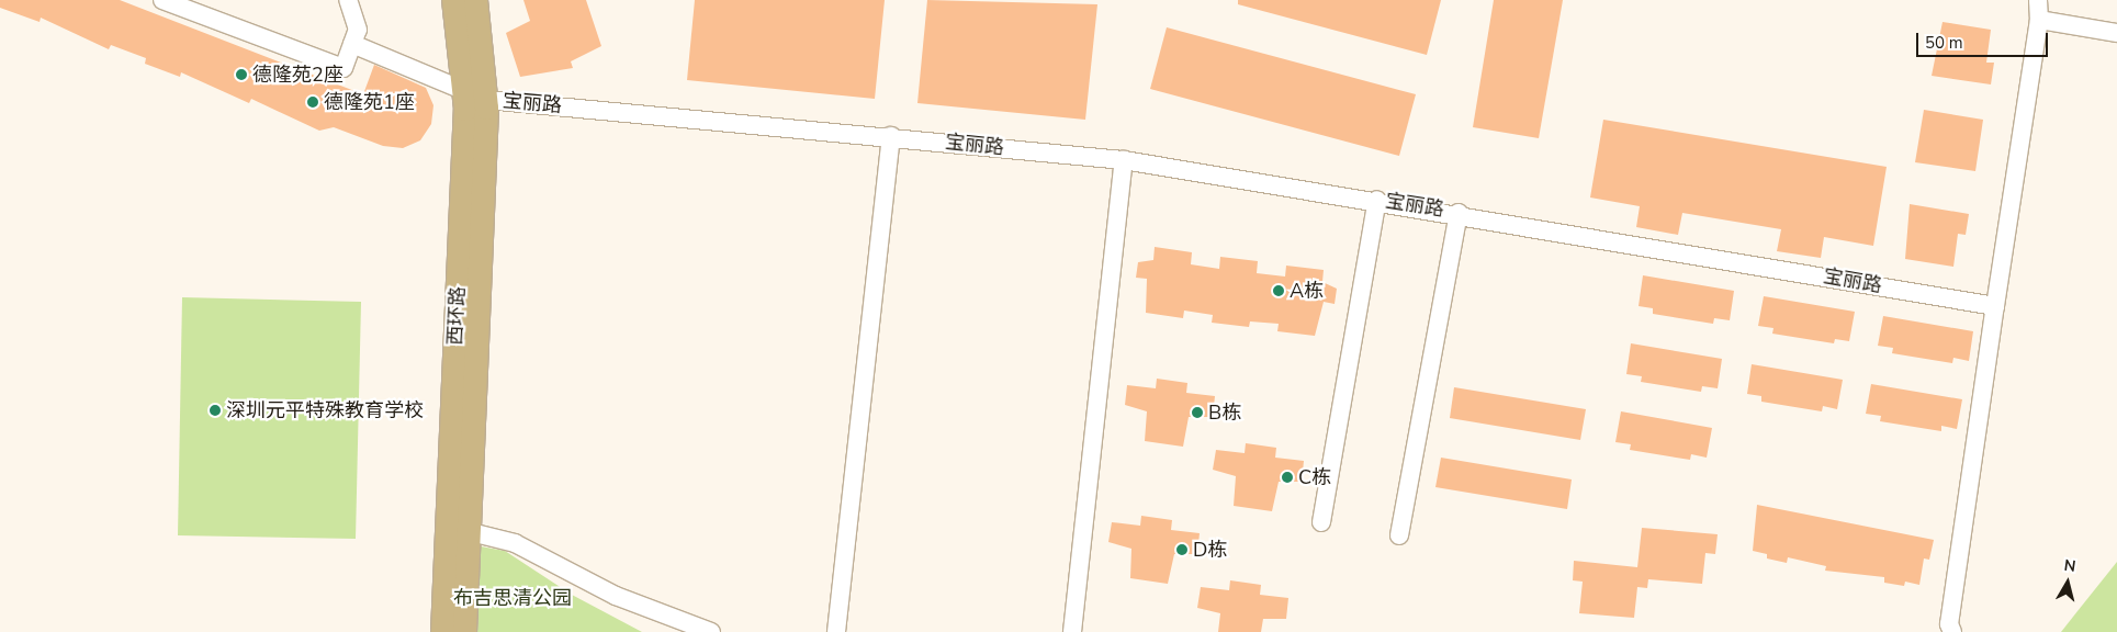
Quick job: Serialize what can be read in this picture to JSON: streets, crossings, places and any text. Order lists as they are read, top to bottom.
{
  "streets": {
    "main road": ["西环路"],
    "street": ["宝丽路"]
  },
  "crossings": [
    ["宝丽路", "西环路"]
  ],
  "parks": ["布吉思清公园"],
  "places": [
    "德隆苑2座",
    "德隆苑1座",
    "A栋",
    "深圳元平特殊教育学校",
    "B栋",
    "C栋",
    "D栋"
  ],
  "scale_bar": "50 m",
  "north": "top"
}
